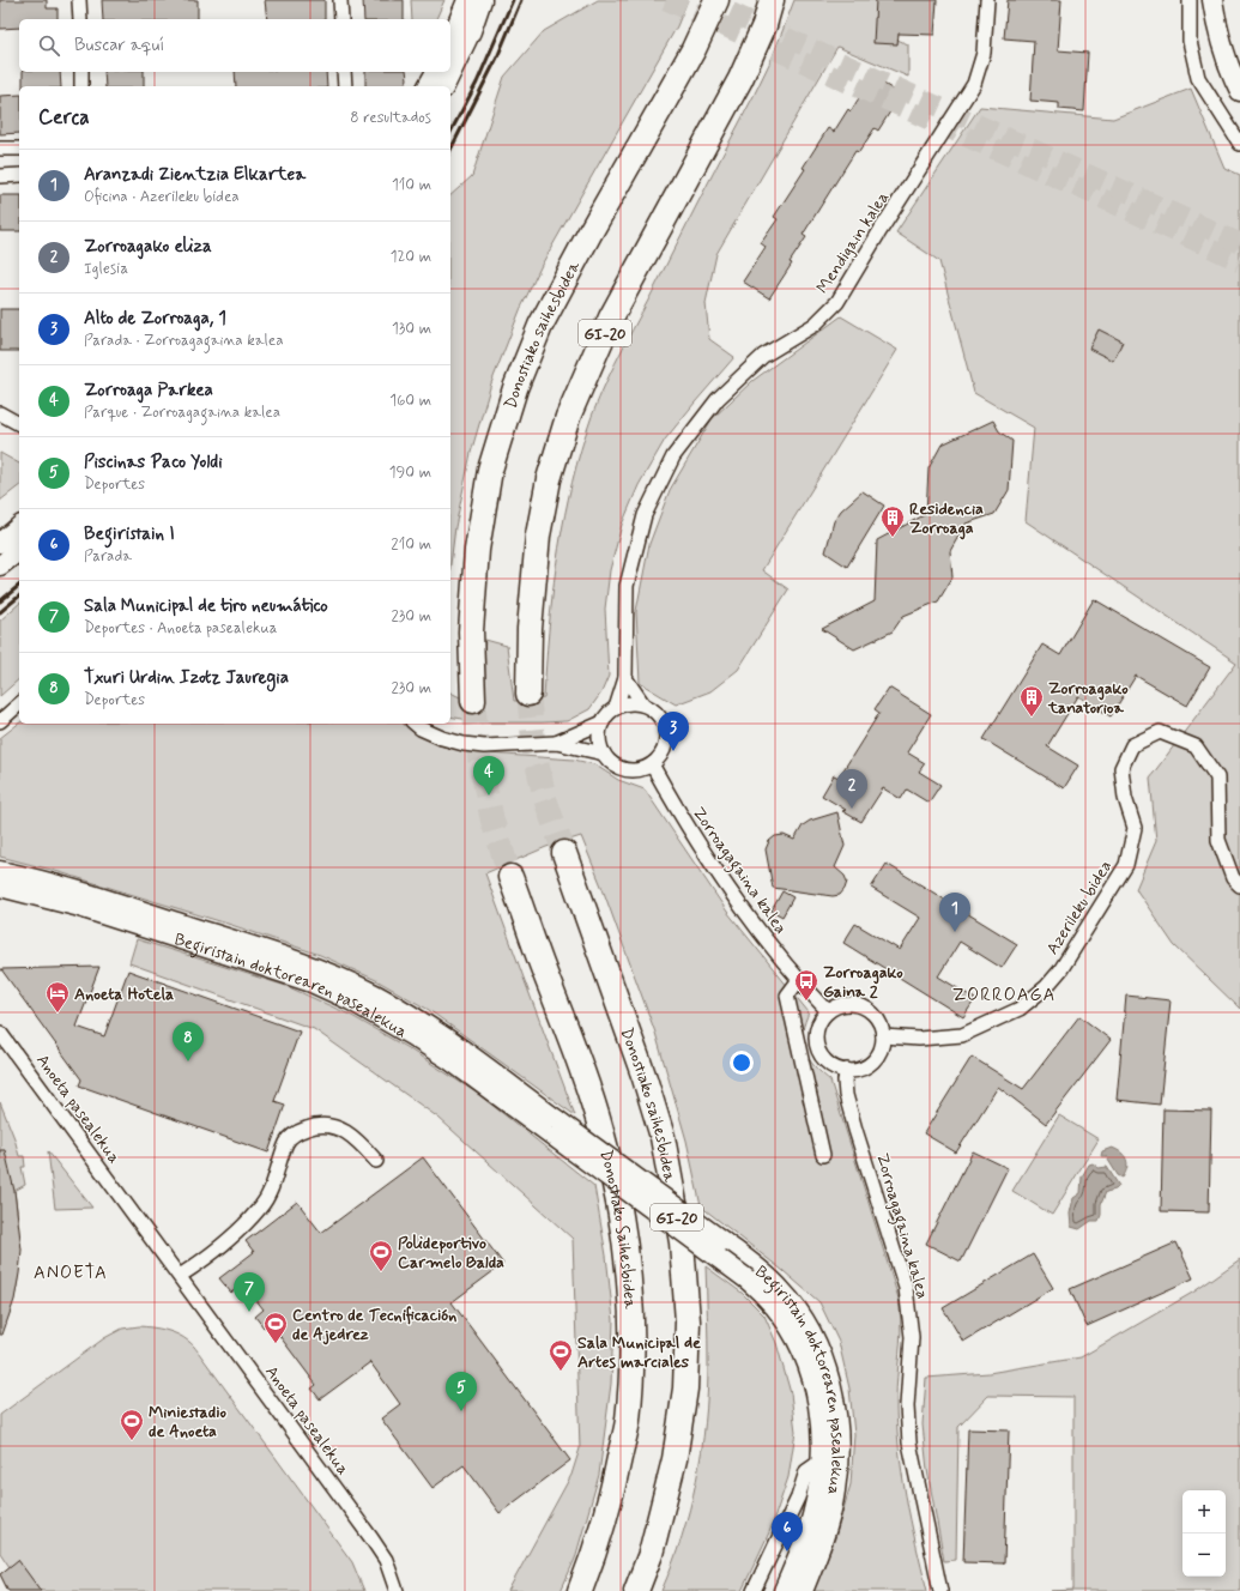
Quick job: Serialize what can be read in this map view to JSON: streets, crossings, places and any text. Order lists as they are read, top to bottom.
{
  "streets": {
    "highway": ["GI-20", "Donostiako saihesbidea", "Donostiako Saihesbidea"],
    "main road": ["Begiristain doktorearen pasealekua"],
    "street": [
      "Mendigain kalea",
      "Zorroagagaina kalea",
      "Azerileku bidea",
      "Anoeta pasealekua"
    ]
  },
  "crossings": [
    ["Mendigain kalea", "Zorroagagaina kalea"],
    ["Zorroagagaina kalea", "Azerileku bidea"]
  ],
  "districts": ["ZORROAGA", "ANOETA"],
  "places": {
    "building": ["Residencia Zorroaga", "Zorroagako tanatorioa"],
    "bus stop": ["Zorroagako Gaina 2"],
    "hotel": ["Anoeta Hotela"],
    "sports": [
      "Polideportivo Carmelo Balda",
      "Centro de Tecnificación de Ajedrez",
      "Sala Municipal de Artes marciales",
      "Miniestadio de Anoeta"
    ]
  },
  "page": {
    "search": "Buscar aquí",
    "heading": ["Cerca", "8 resultados"],
    "list": [
      {
        "mark": "1",
        "name": "Aranzadi Zientzia Elkartea",
        "note": "Oficina · Azerileku bidea",
        "value": "110 m"
      },
      {
        "mark": "2",
        "name": "Zorroagako eliza",
        "note": "Iglesia",
        "value": "120 m"
      },
      {
        "mark": "3",
        "name": "Alto de Zorroaga, 1",
        "note": "Parada · Zorroagagaina kalea",
        "value": "130 m"
      },
      {
        "mark": "4",
        "name": "Zorroaga Parkea",
        "note": "Parque · Zorroagagaina kalea",
        "value": "160 m"
      },
      {
        "mark": "5",
        "name": "Piscinas Paco Yoldi",
        "note": "Deportes",
        "value": "190 m"
      },
      {
        "mark": "6",
        "name": "Begiristain I",
        "note": "Parada",
        "value": "210 m"
      },
      {
        "mark": "7",
        "name": "Sala Municipal de tiro neumático",
        "note": "Deportes · Anoeta pasealekua",
        "value": "230 m"
      },
      {
        "mark": "8",
        "name": "Txuri Urdin Izotz Jauregia",
        "note": "Deportes",
        "value": "230 m"
      }
    ],
    "pins": [
      "3",
      "4",
      "2",
      "1",
      "8",
      "7",
      "5",
      "6"
    ],
    "map_buttons": ["+", "−"]
  }
}
